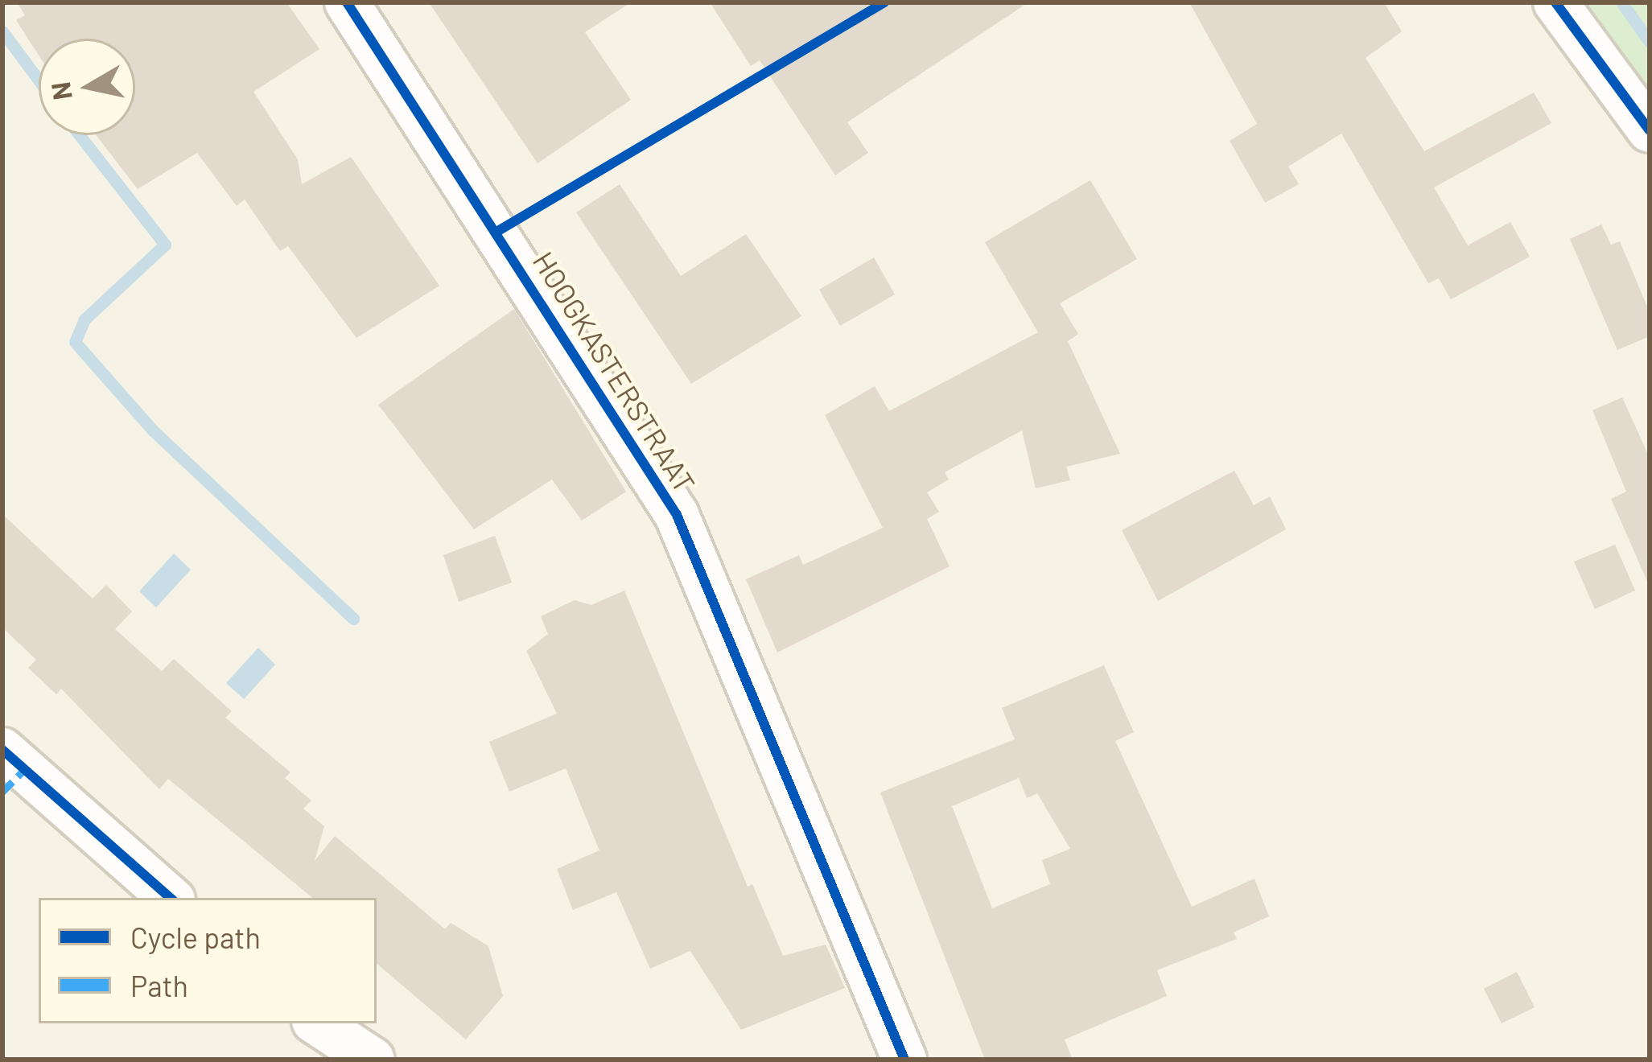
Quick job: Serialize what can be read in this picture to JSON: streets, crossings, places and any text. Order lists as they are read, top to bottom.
{
  "streets": {
    "street": ["HOOGKASTERSTRAAT"]
  },
  "legend": ["Cycle path", "Path"],
  "north": "left"
}
